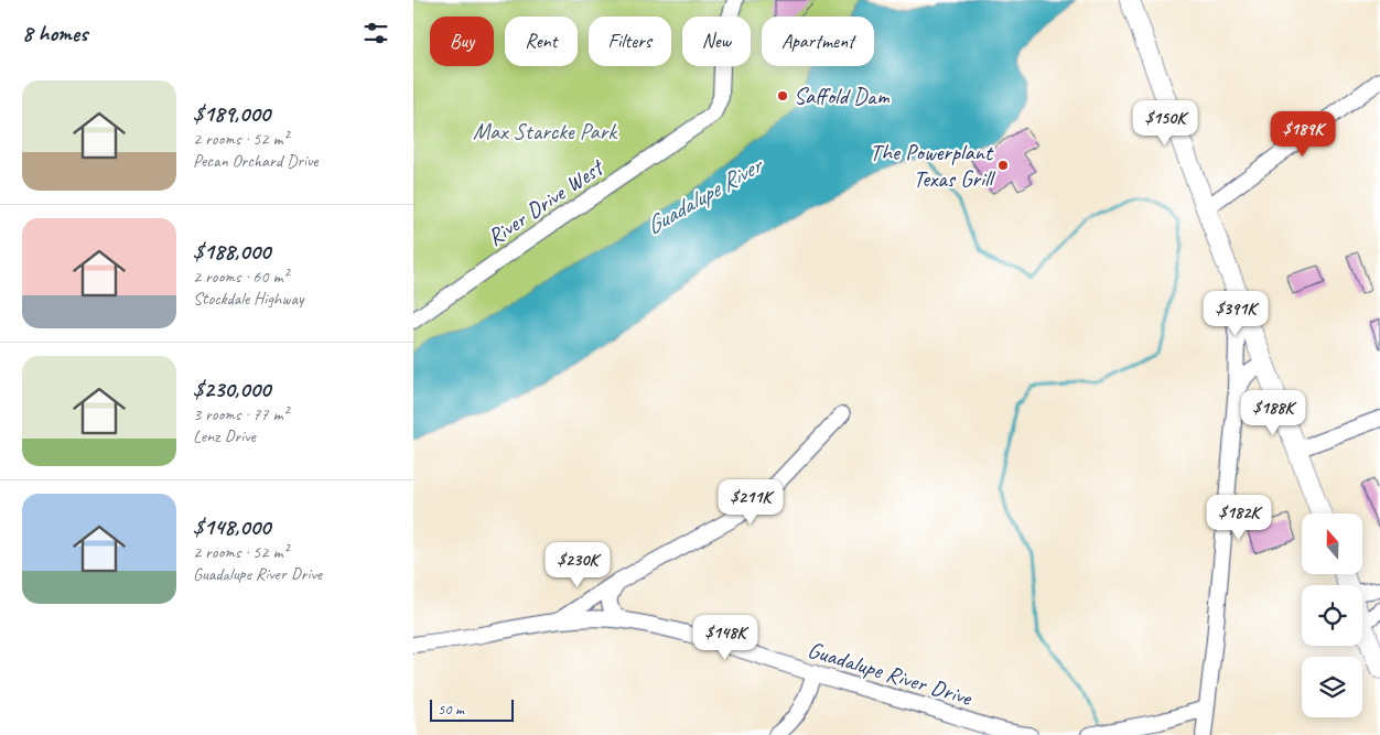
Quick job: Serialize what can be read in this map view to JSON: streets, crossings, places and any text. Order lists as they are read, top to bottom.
{
  "streets": {
    "street": ["River Drive West", "Guadalupe River Drive"]
  },
  "water": ["Guadalupe River"],
  "parks": ["Max Starcke Park"],
  "places": ["Saffold Dam", "The Powerplant Texas Grill"],
  "scale_bar": "50 m",
  "north": "top",
  "page": {
    "heading": "8 homes",
    "chip": [
      "Buy",
      "Rent",
      "Filters",
      "New",
      "Apartment"
    ],
    "list": [
      {
        "name": "$189,000",
        "note": "2 rooms · 52 m² · Pecan Orchard Drive"
      },
      {
        "name": "$188,000",
        "note": "2 rooms · 60 m² · Stockdale Highway"
      },
      {
        "name": "$230,000",
        "note": "3 rooms · 77 m² · Lenz Drive"
      },
      {
        "name": "$148,000",
        "note": "2 rooms · 52 m² · Guadalupe River Drive"
      }
    ],
    "price": [
      "$150K",
      "$189K",
      "$391K",
      "$188K",
      "$211K",
      "$182K",
      "$230K",
      "$148K"
    ],
    "scale": "50 m"
  }
}
